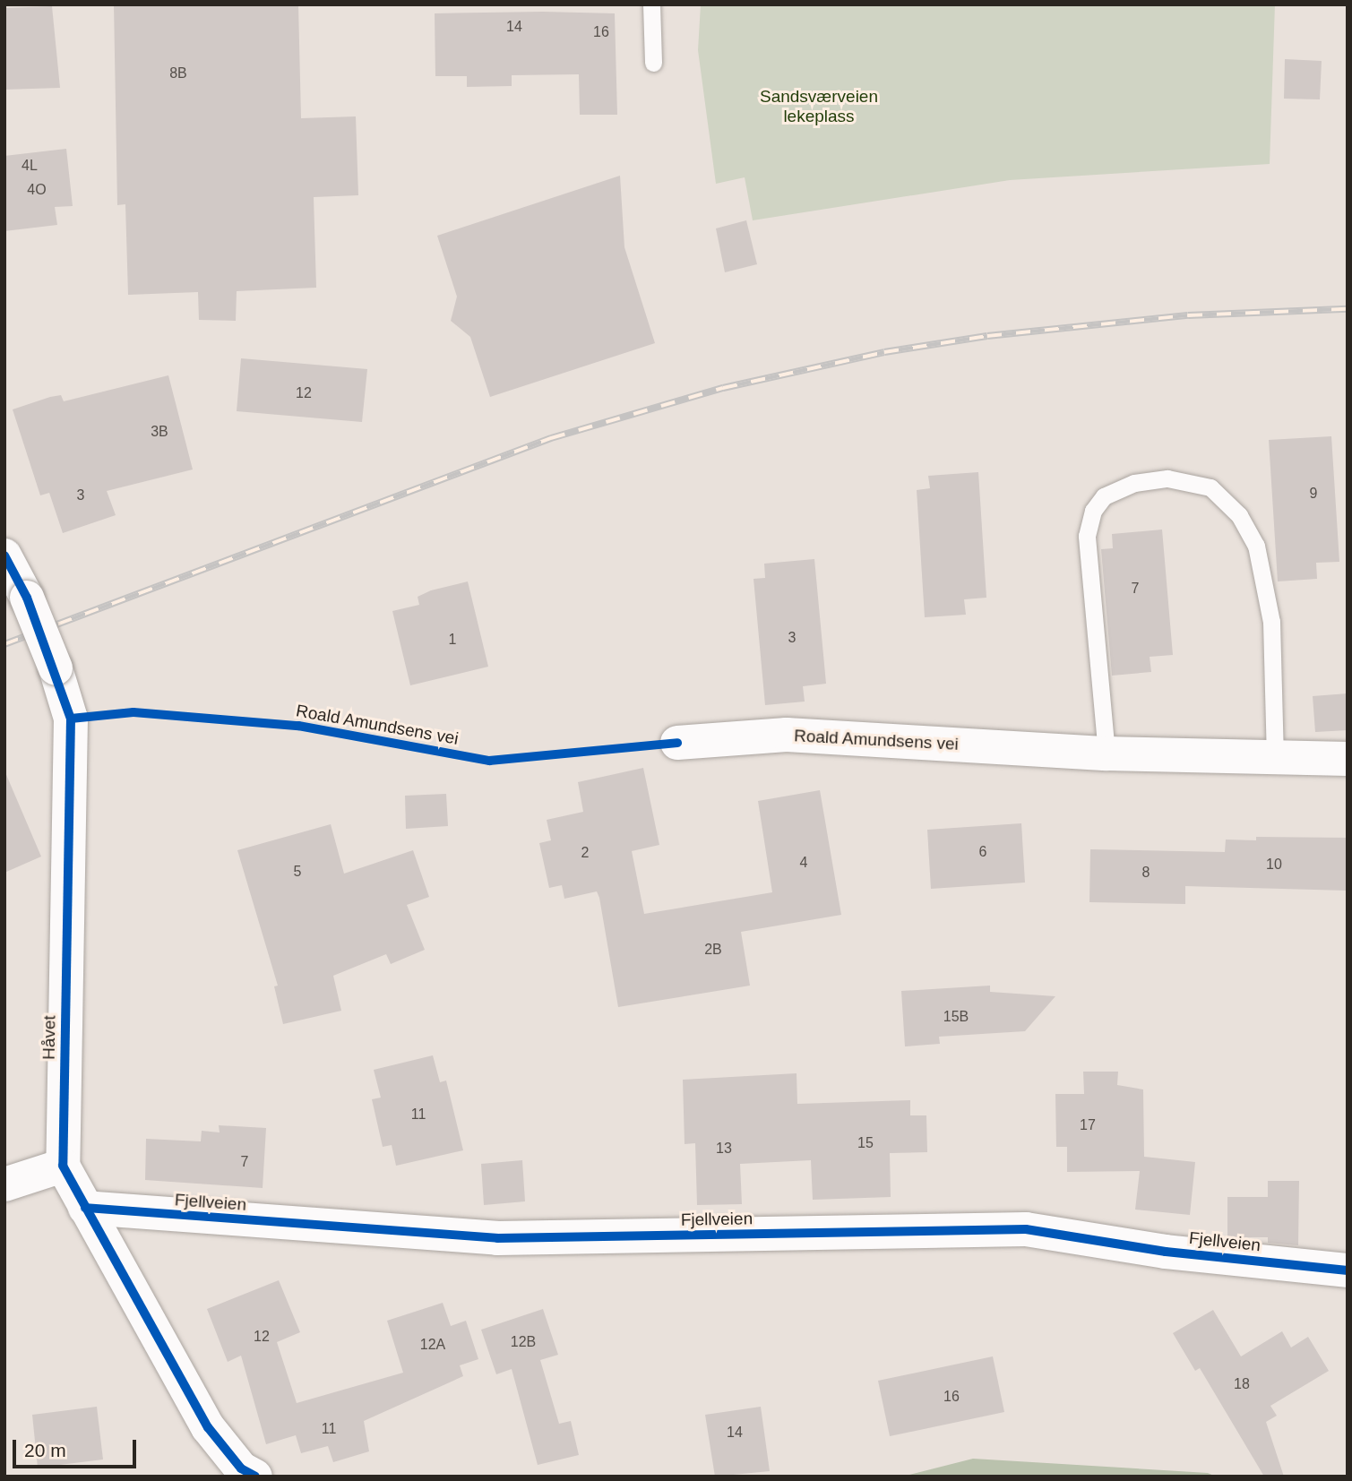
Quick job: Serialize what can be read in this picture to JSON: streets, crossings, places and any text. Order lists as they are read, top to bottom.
{
  "streets": {
    "street": ["Roald Amundsens vei", "Håvet", "Fjellveien"]
  },
  "crossings": [
    ["Håvet", "Fjellveien"]
  ],
  "parks": ["Sandsværveien lekeplass"],
  "house_numbers": [
    "14",
    "16",
    "8B",
    "4L",
    "4O",
    "12",
    "3B",
    "9",
    "3",
    "7",
    "3",
    "1",
    "6",
    "2",
    "4",
    "10",
    "5",
    "8",
    "2B",
    "15B",
    "11",
    "17",
    "15",
    "13",
    "7",
    "12",
    "12B",
    "12A",
    "18",
    "16",
    "11",
    "14"
  ],
  "scale_bar": "20 m"
}
